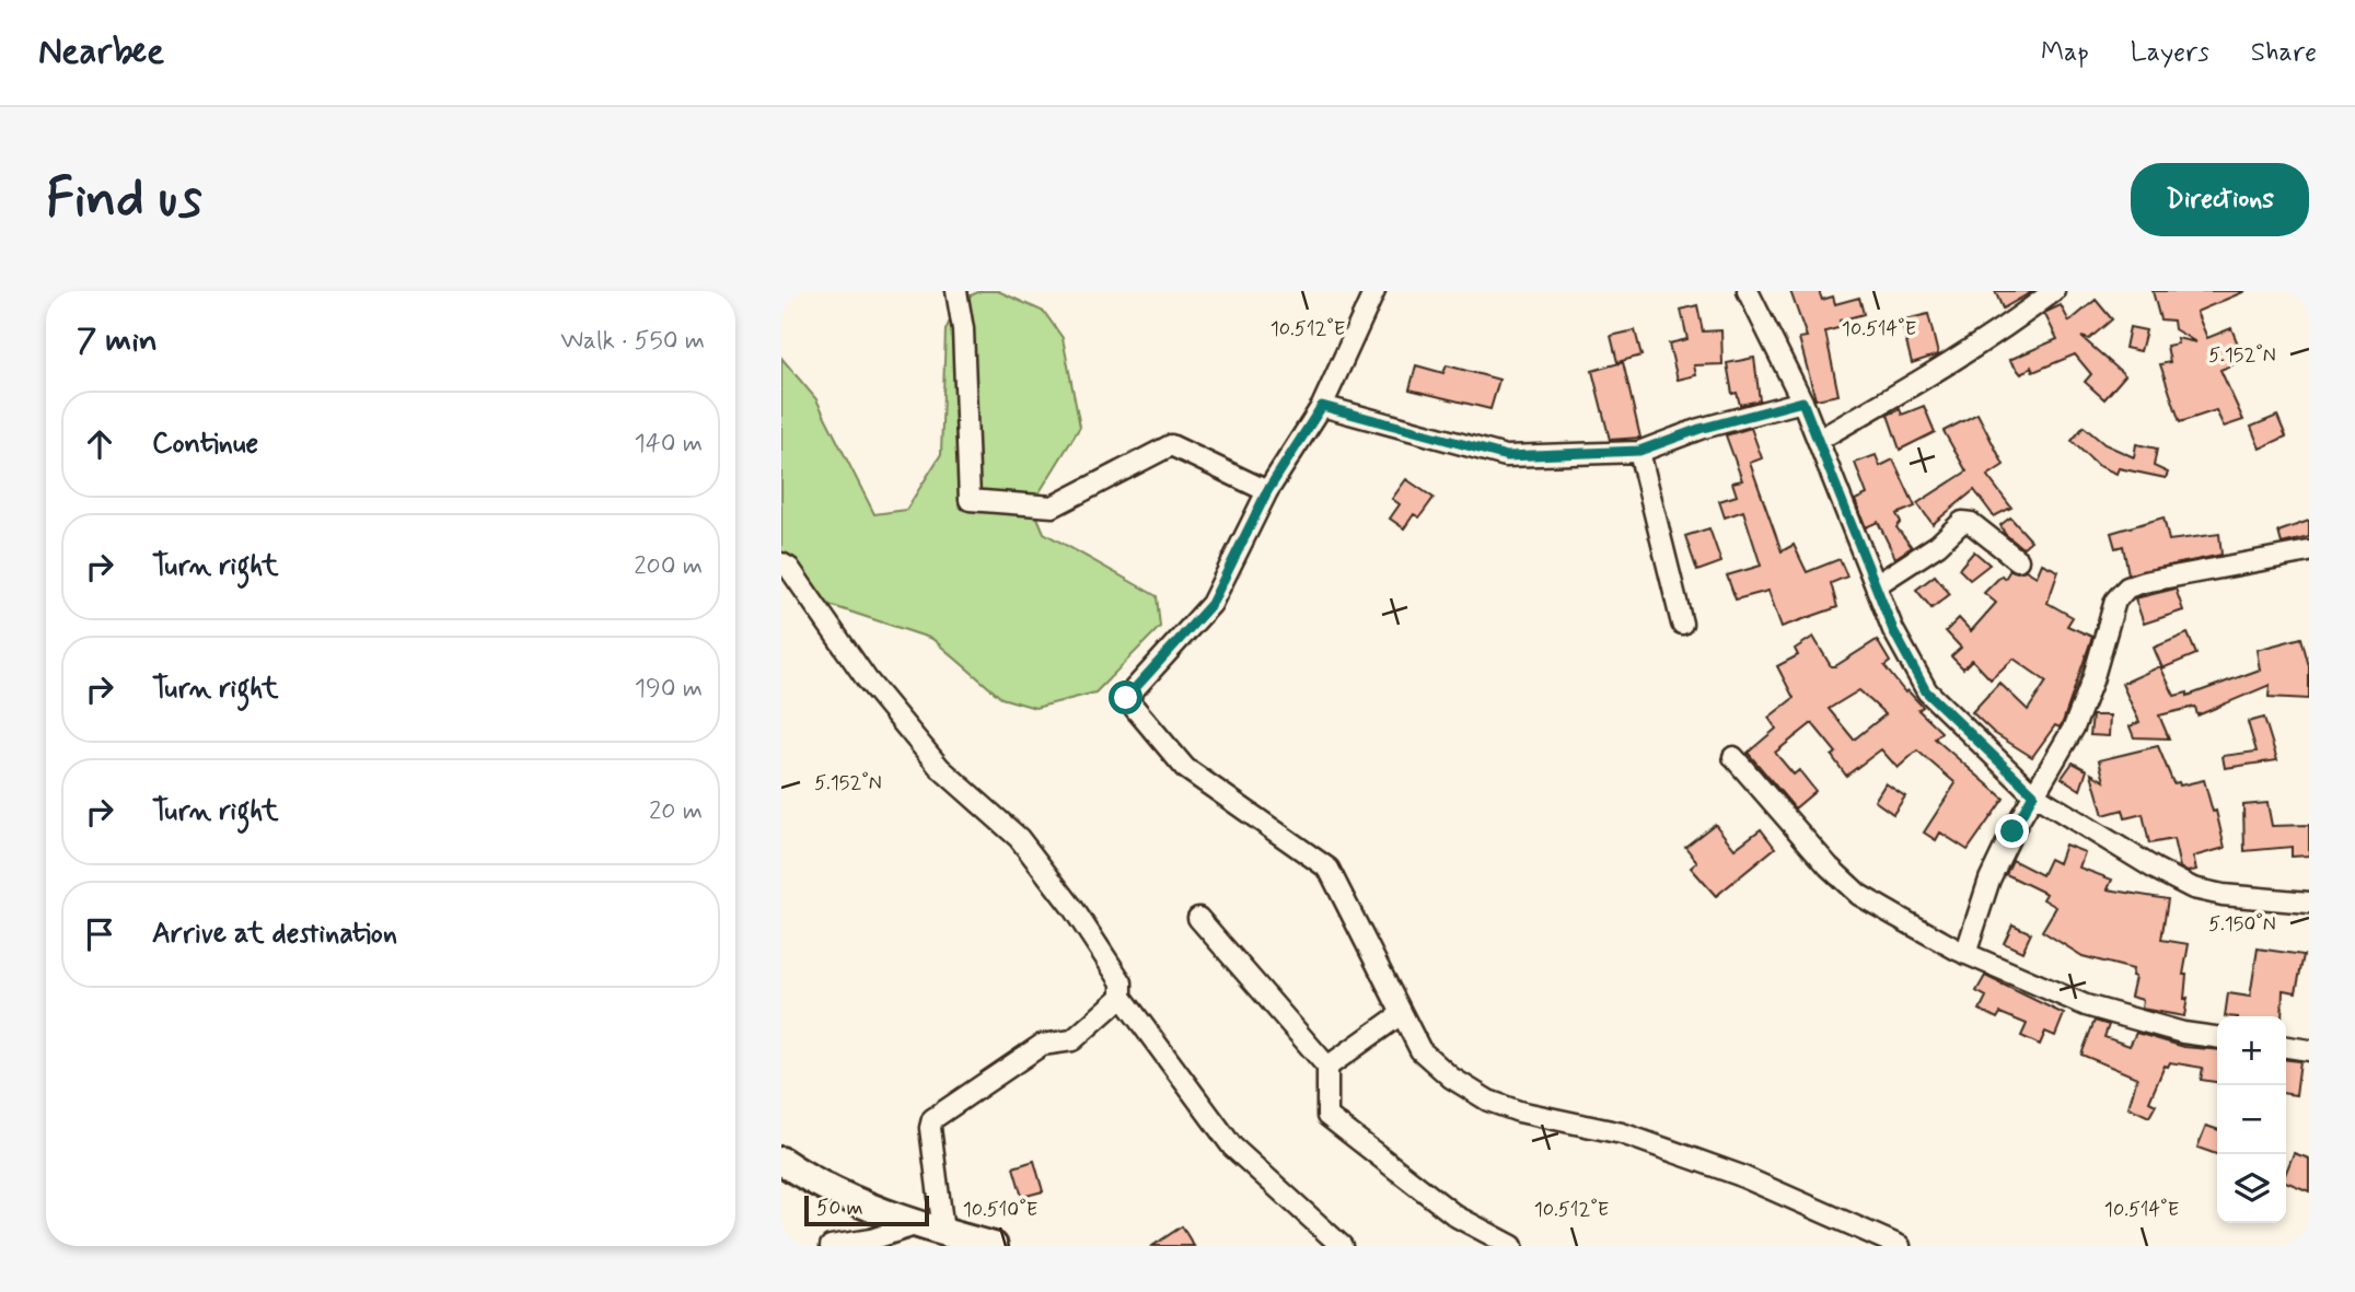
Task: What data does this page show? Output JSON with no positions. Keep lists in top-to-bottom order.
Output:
{
  "scale_bar": "50 m",
  "page": {
    "header": "Nearbee",
    "nav": ["Map", "Layers", "Share"],
    "buttons": "Directions",
    "title": "Find us",
    "heading": ["7 min", "Walk · 550 m"],
    "list": [
      ["Continue", "140 m"],
      ["Turn right", "200 m"],
      ["Turn right", "190 m"],
      ["Turn right", "20 m"],
      "Arrive at destination"
    ],
    "map_buttons": ["+", "−"],
    "scale": "50 m"
  },
  "coordinates": [
    "10.512°E",
    "10.514°E",
    "5.152°N",
    "5.150°N",
    "10.510°E"
  ]
}
